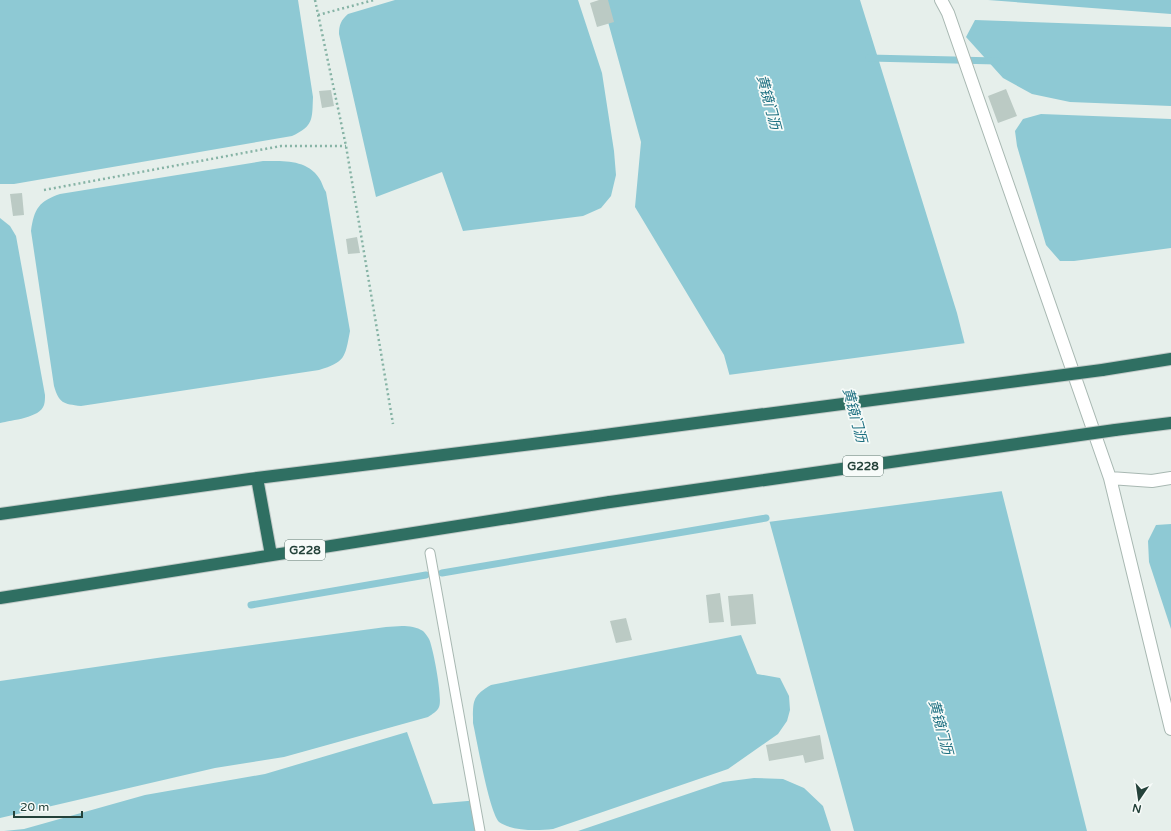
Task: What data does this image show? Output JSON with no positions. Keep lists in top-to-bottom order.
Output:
{
  "streets": {
    "highway": ["G228"]
  },
  "water": ["黄镜门沥"],
  "scale_bar": "20 m",
  "north": "bottom"
}
